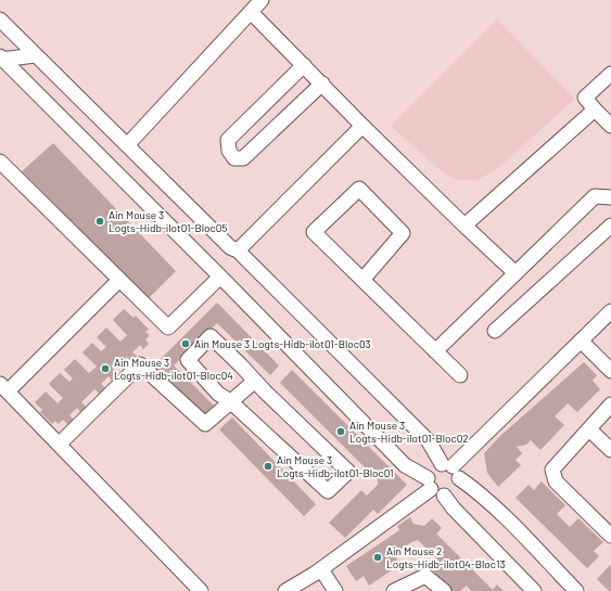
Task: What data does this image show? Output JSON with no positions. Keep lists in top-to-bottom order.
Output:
{
  "places": [
    "Ain Mouse 3 Logts-Hidb-ilot01-Bloc05",
    "Ain Mouse 3 Logts-Hidb-ilot01-Bloc03",
    "Ain Mouse 3 Logts-Hidb-ilot01-Bloc04",
    "Ain Mouse 3 Logts-Hidb-ilot01-Bloc02",
    "Ain Mouse 3 Logts-Hidb-ilot01-Bloc01",
    "Ain Mouse 2 Logts-Hidb-ilot04-Bloc13"
  ]
}
